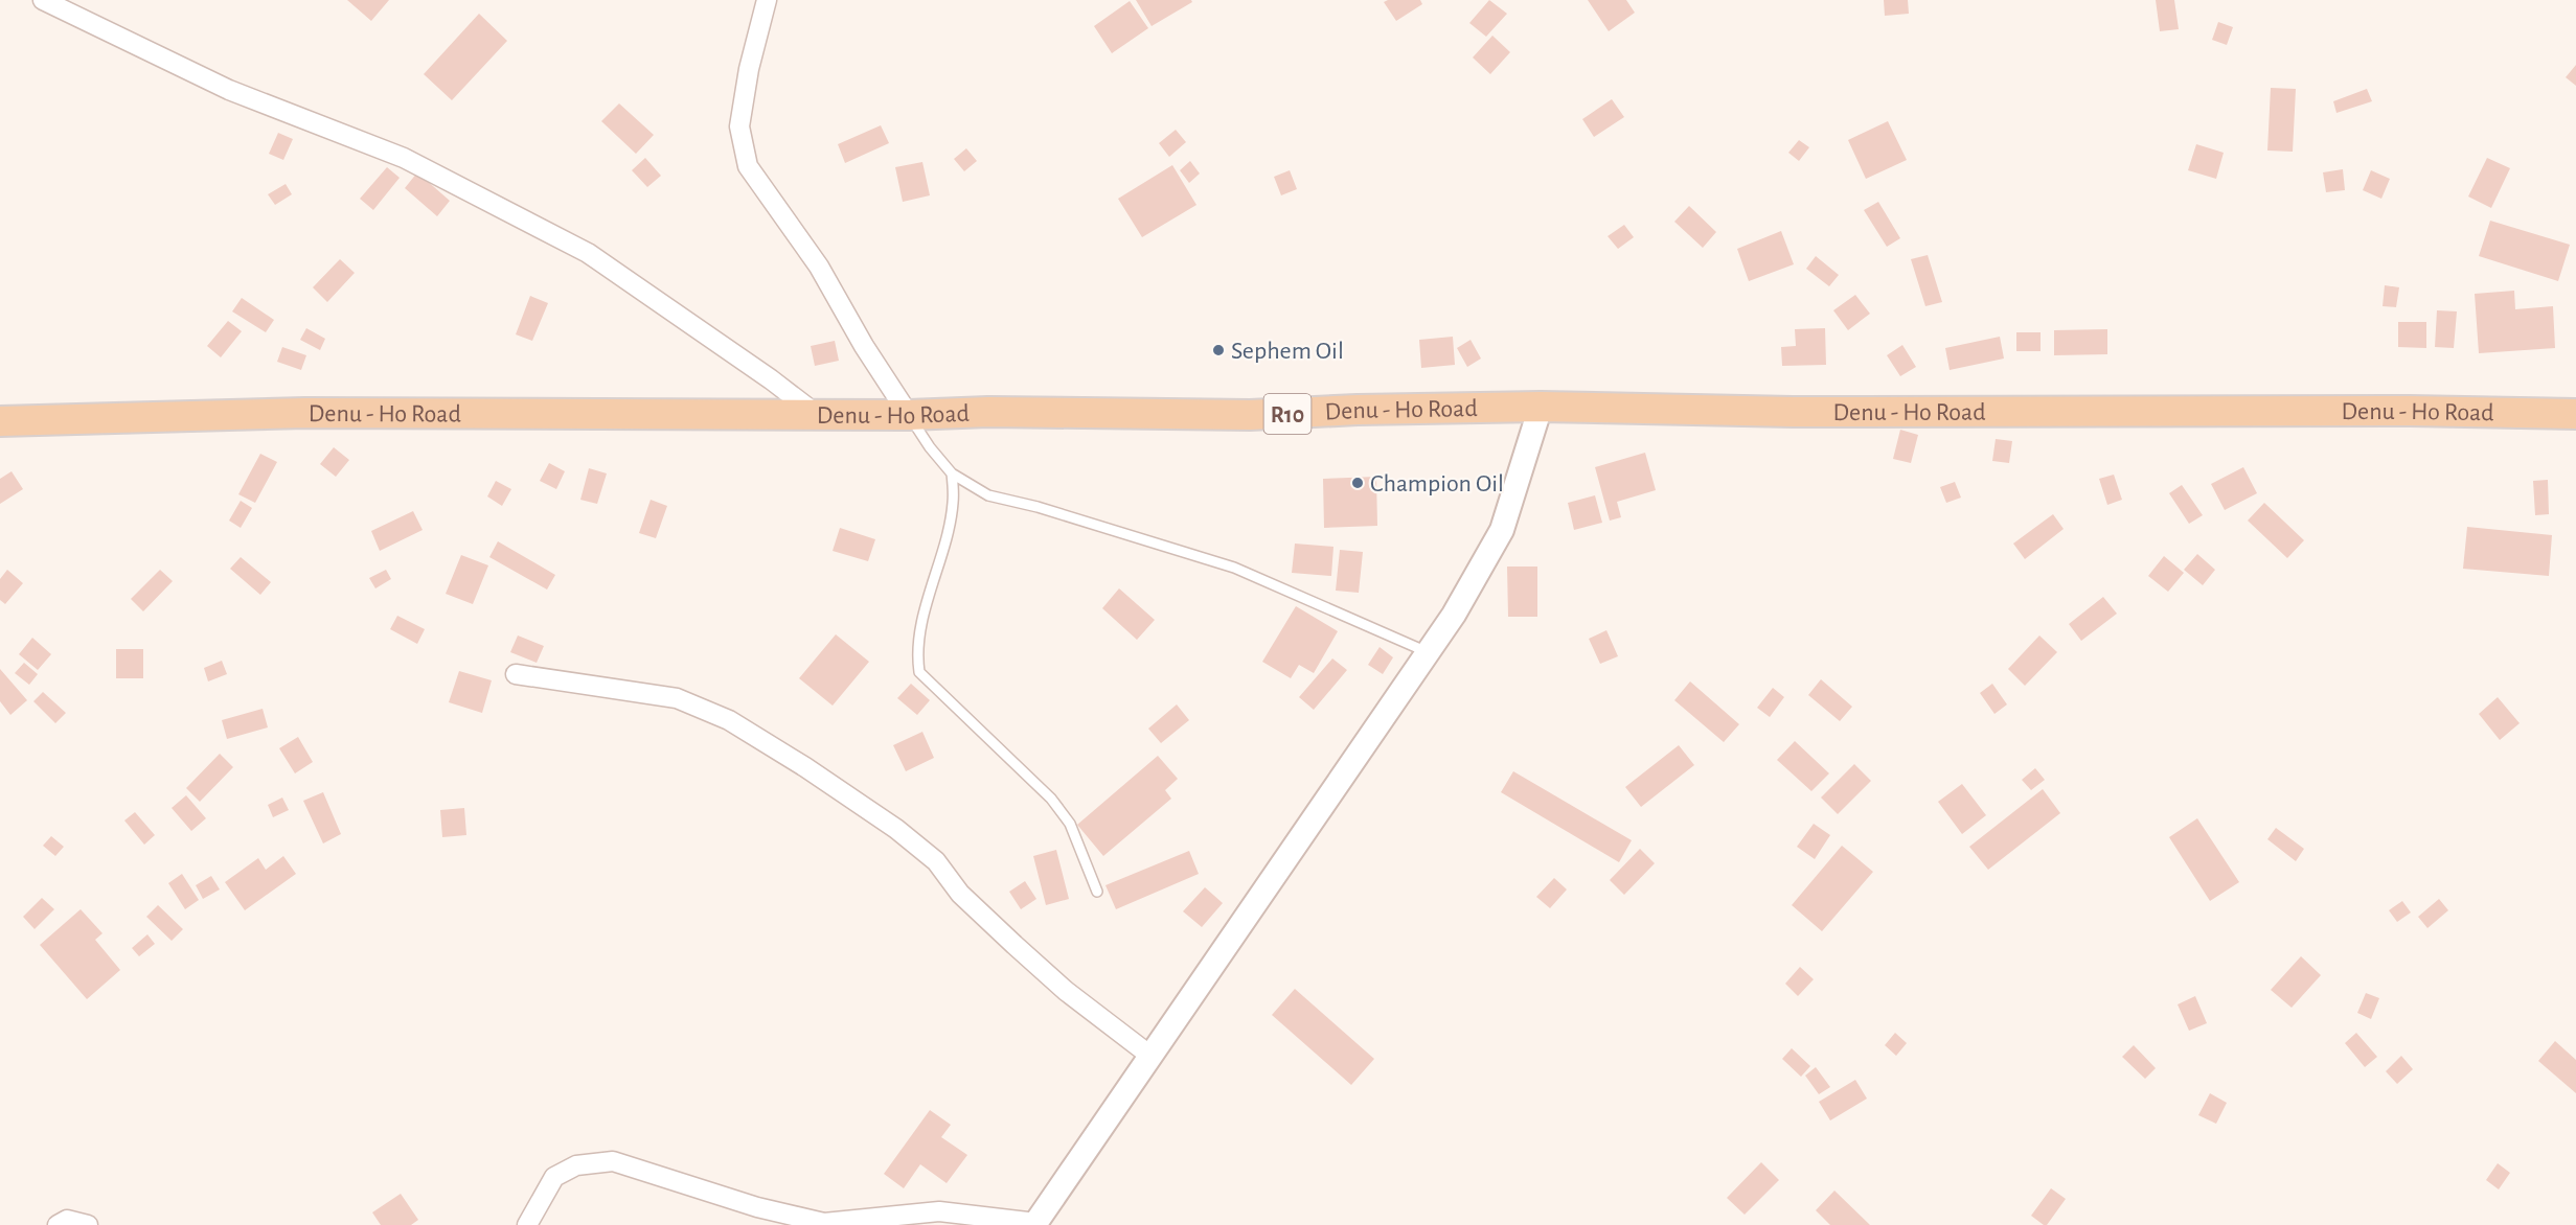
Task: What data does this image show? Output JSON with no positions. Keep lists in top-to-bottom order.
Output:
{
  "streets": {
    "main road": ["Denu - Ho Road", "R10"]
  },
  "places": ["Sephem Oil", "Champion Oil"]
}
